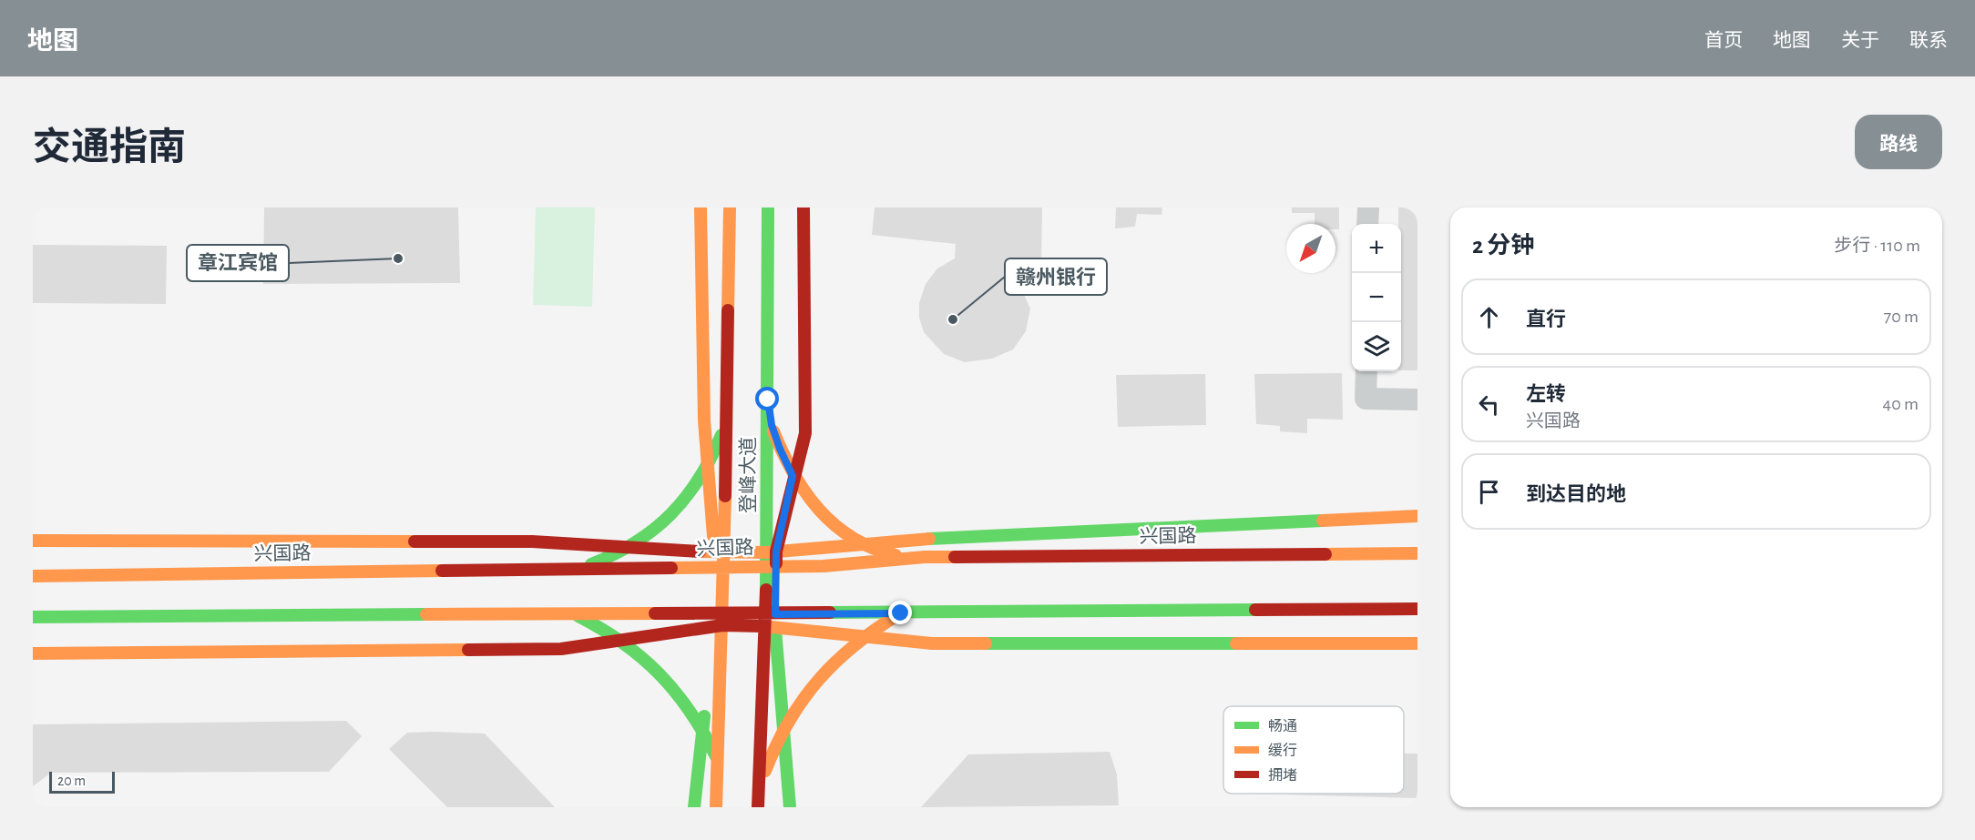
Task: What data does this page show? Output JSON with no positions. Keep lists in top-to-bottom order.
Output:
{
  "streets": {
    "main road": ["登峰大道", "兴国路"]
  },
  "crossings": [
    ["登峰大道", "兴国路"]
  ],
  "places": ["章江宾馆", "赣州银行"],
  "legend": ["畅通", "缓行", "拥堵"],
  "scale_bar": "20 m",
  "north": "bottom left",
  "page": {
    "header": "地图",
    "nav": [
      "首页",
      "地图",
      "关于",
      "联系"
    ],
    "title": "交通指南",
    "buttons": "路线",
    "heading": ["2 分钟", "步行 · 110 m"],
    "map_buttons": ["+", "−"],
    "list": [
      ["直行", "70 m"],
      ["左转", "兴国路", "40 m"],
      "到达目的地"
    ],
    "scale": "20 m"
  }
}
